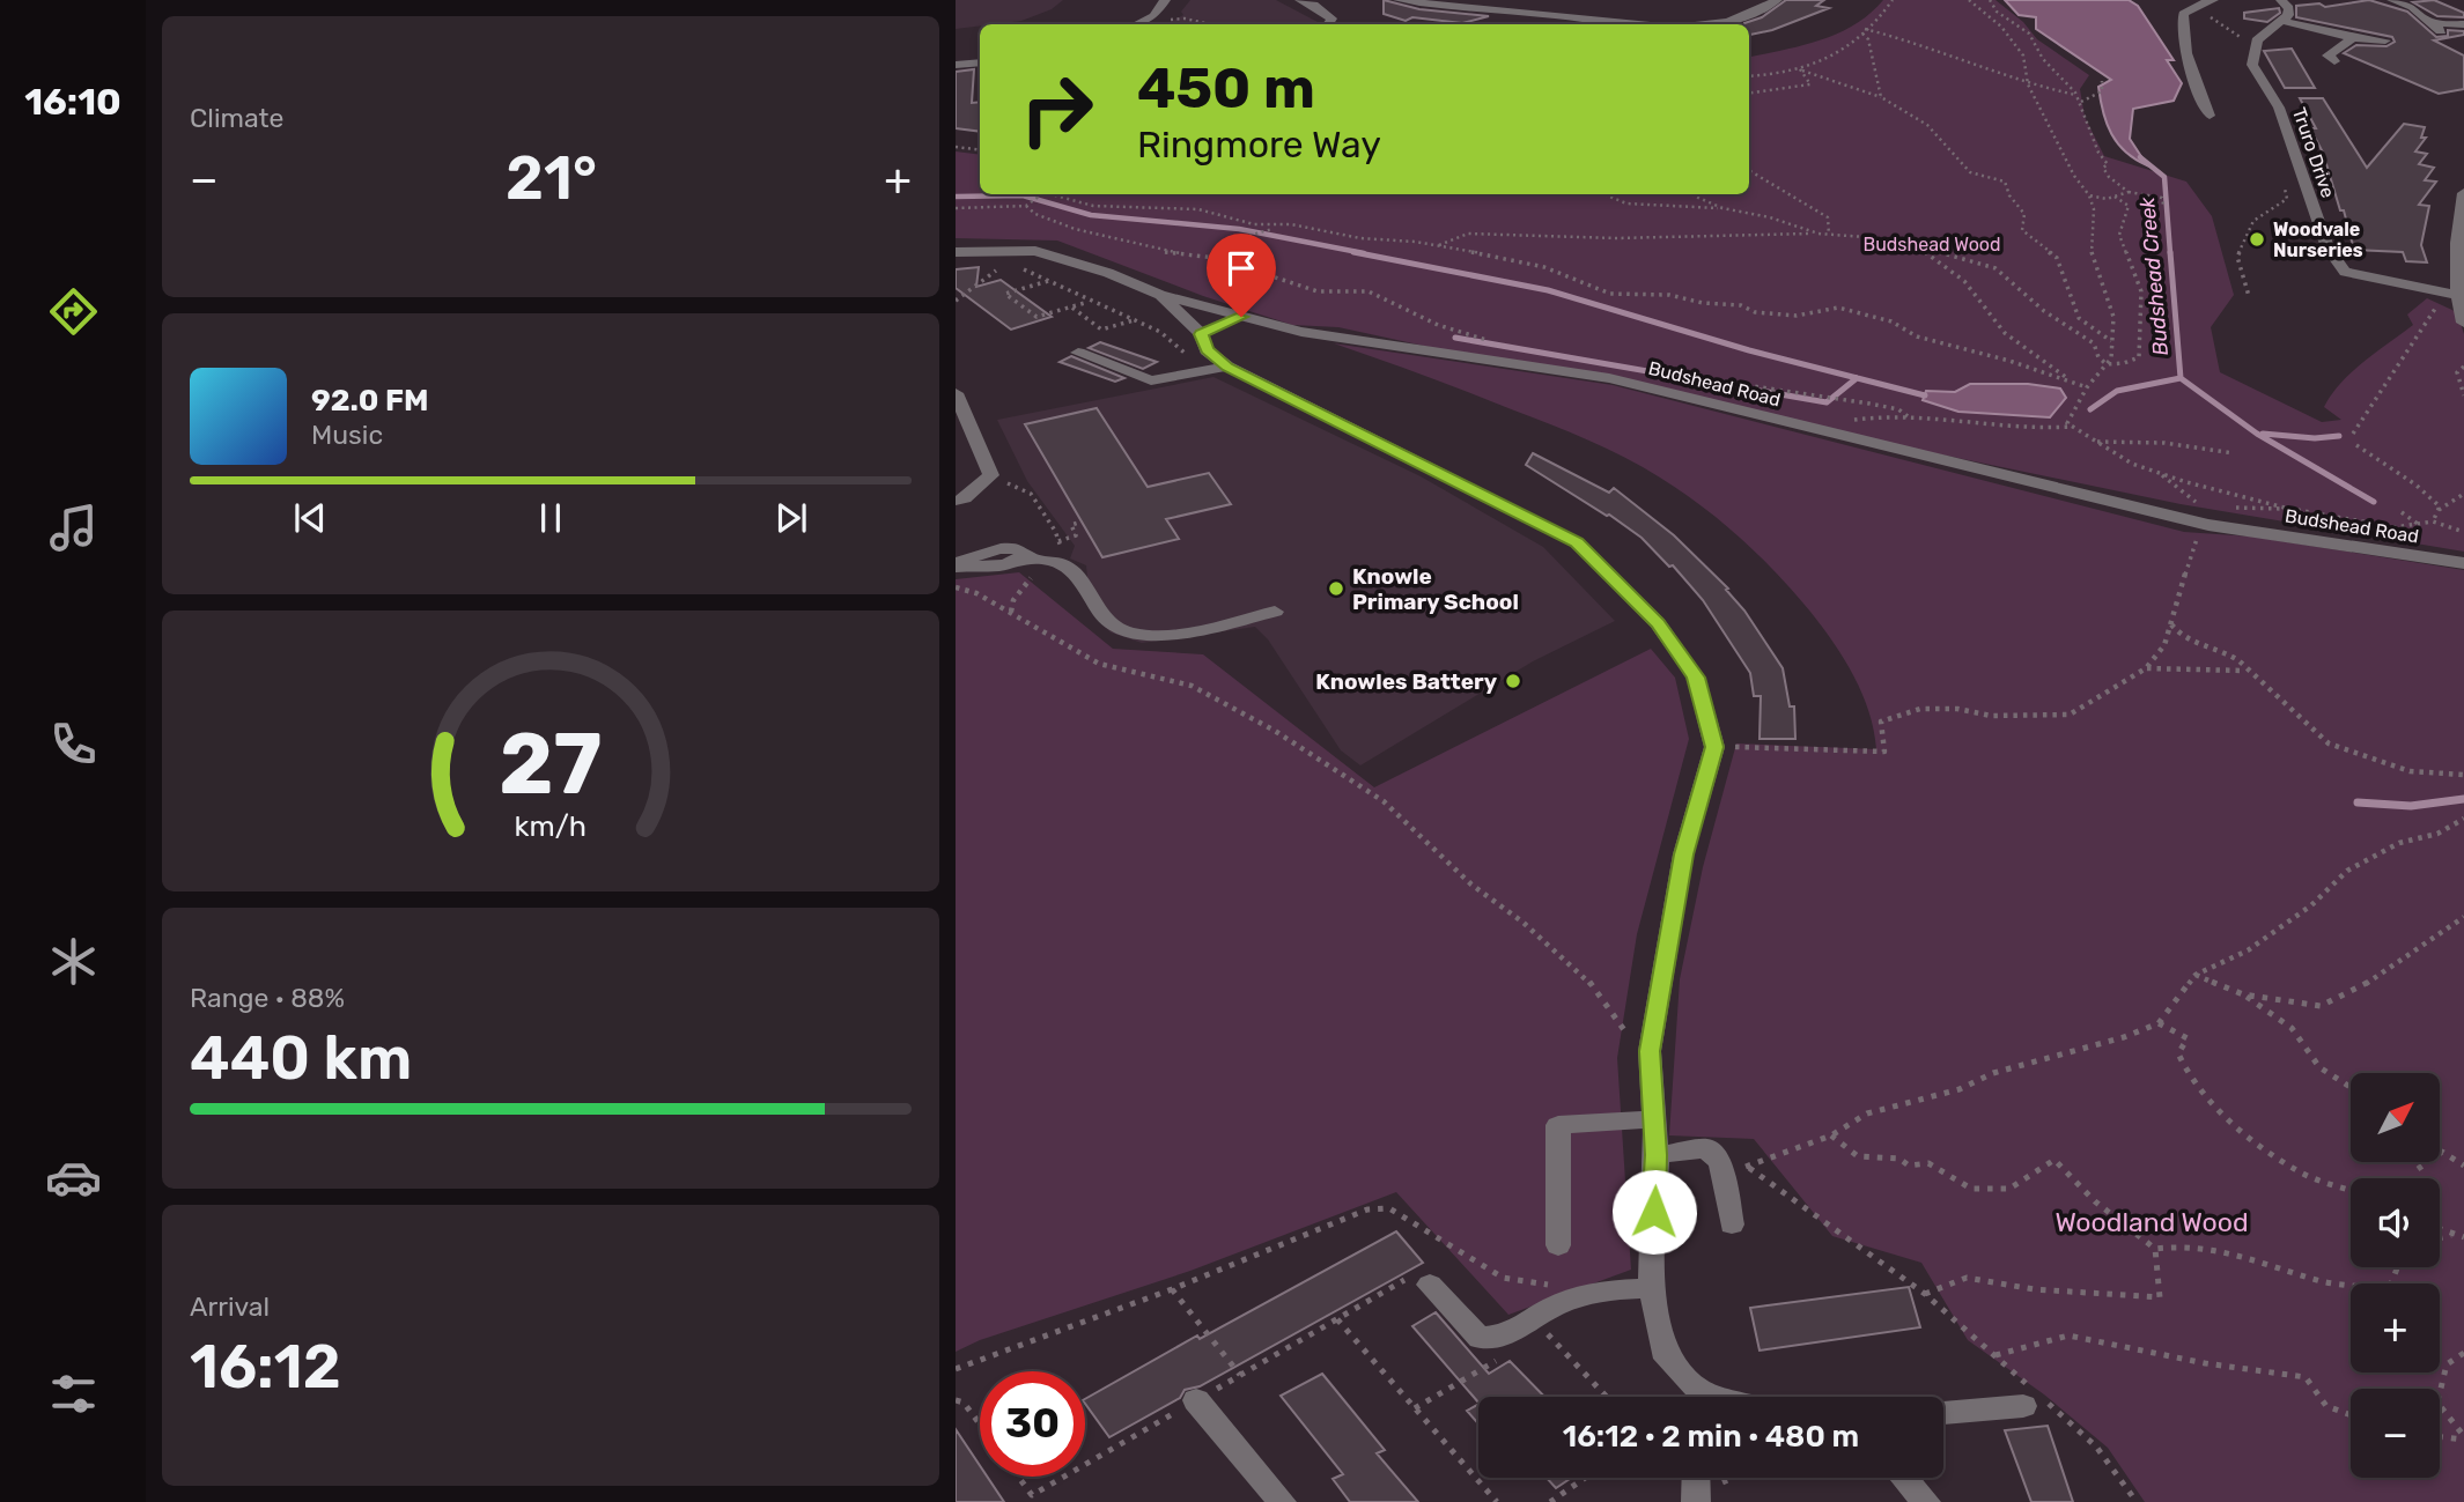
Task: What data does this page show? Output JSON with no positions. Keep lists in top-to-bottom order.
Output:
{
  "streets": {
    "street": ["Truro Drive", "Budshead Road"]
  },
  "water": ["Budshead Creek"],
  "parks": ["Budshead Wood", "Woodland Wood"],
  "places": ["Woodvale Nurseries", "Knowle Primary School", "Knowles Battery"],
  "north": "top right",
  "page": {
    "tabs": "16:10",
    "tile": [
      "Climate",
      ["Range · 88%", "440 km"],
      ["Arrival", "16:12"]
    ],
    "turn": ["450 m", "Ringmore Way"],
    "heat": ["−", "21°", "+"],
    "song": ["92.0 FM", "Music"],
    "map_buttons": ["+", "−"],
    "limit": "30",
    "trip": "16:12 · 2 min · 480 m",
    "gauge": ["27", "km/h"]
  }
}
